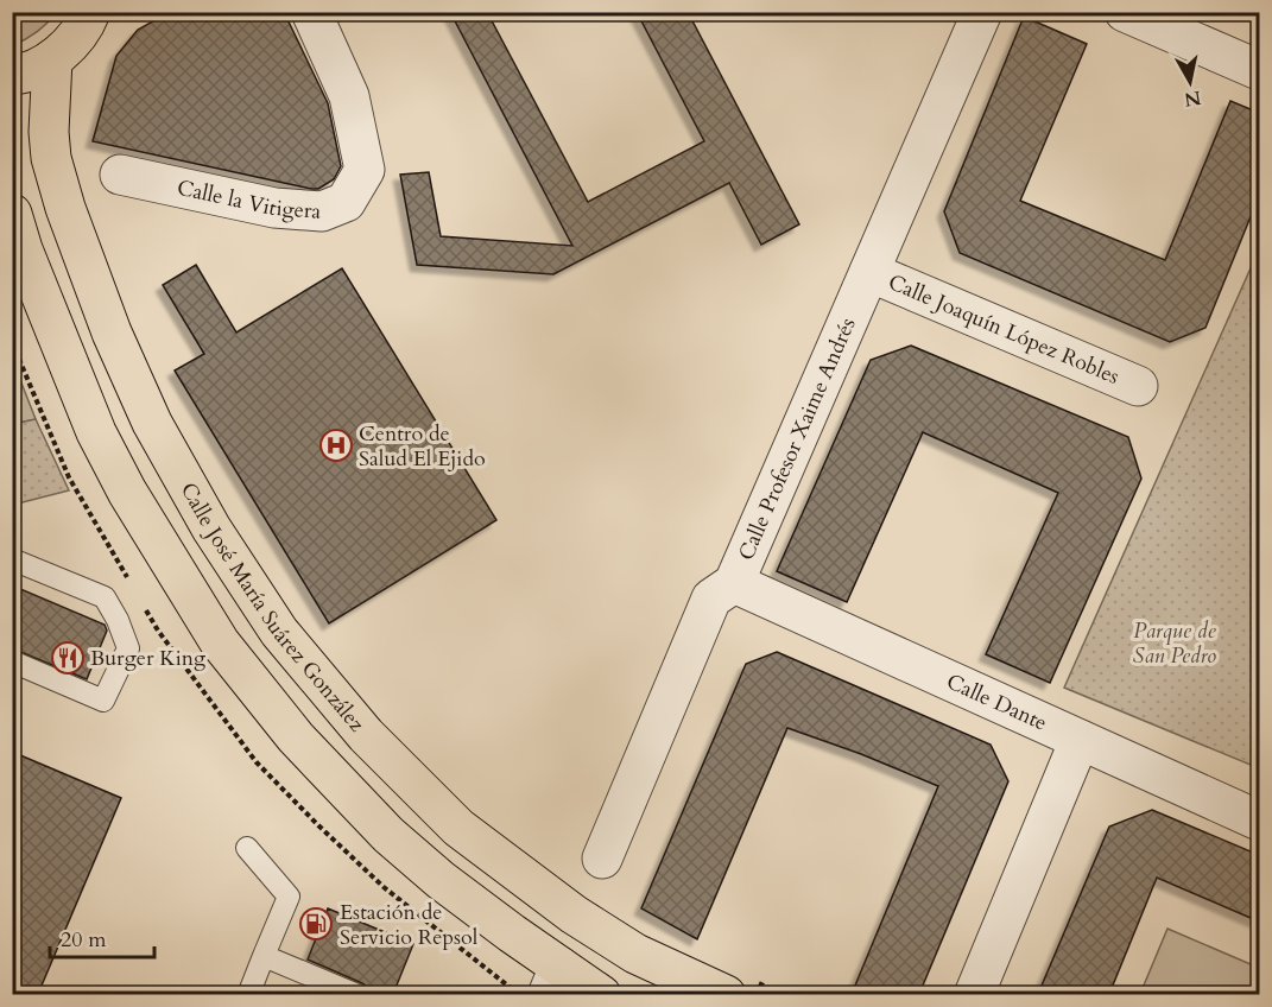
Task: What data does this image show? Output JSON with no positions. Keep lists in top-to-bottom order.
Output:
{
  "streets": {
    "main road": ["Calle José María Suárez González"],
    "street": [
      "Calle la Vitigera",
      "Calle Joaquín López Robles",
      "Calle Profesor Xaime Andrés",
      "Calle Dante"
    ]
  },
  "crossings": [
    ["Calle Joaquín López Robles", "Calle Profesor Xaime Andrés"],
    ["Calle Profesor Xaime Andrés", "Calle Dante"]
  ],
  "parks": ["Parque de San Pedro"],
  "places": {
    "hospital": ["Centro de Salud El Ejido"],
    "restaurant": ["Burger King"],
    "fuel station": ["Estación de Servicio Repsol"]
  },
  "scale_bar": "20 m",
  "north": "bottom"
}
